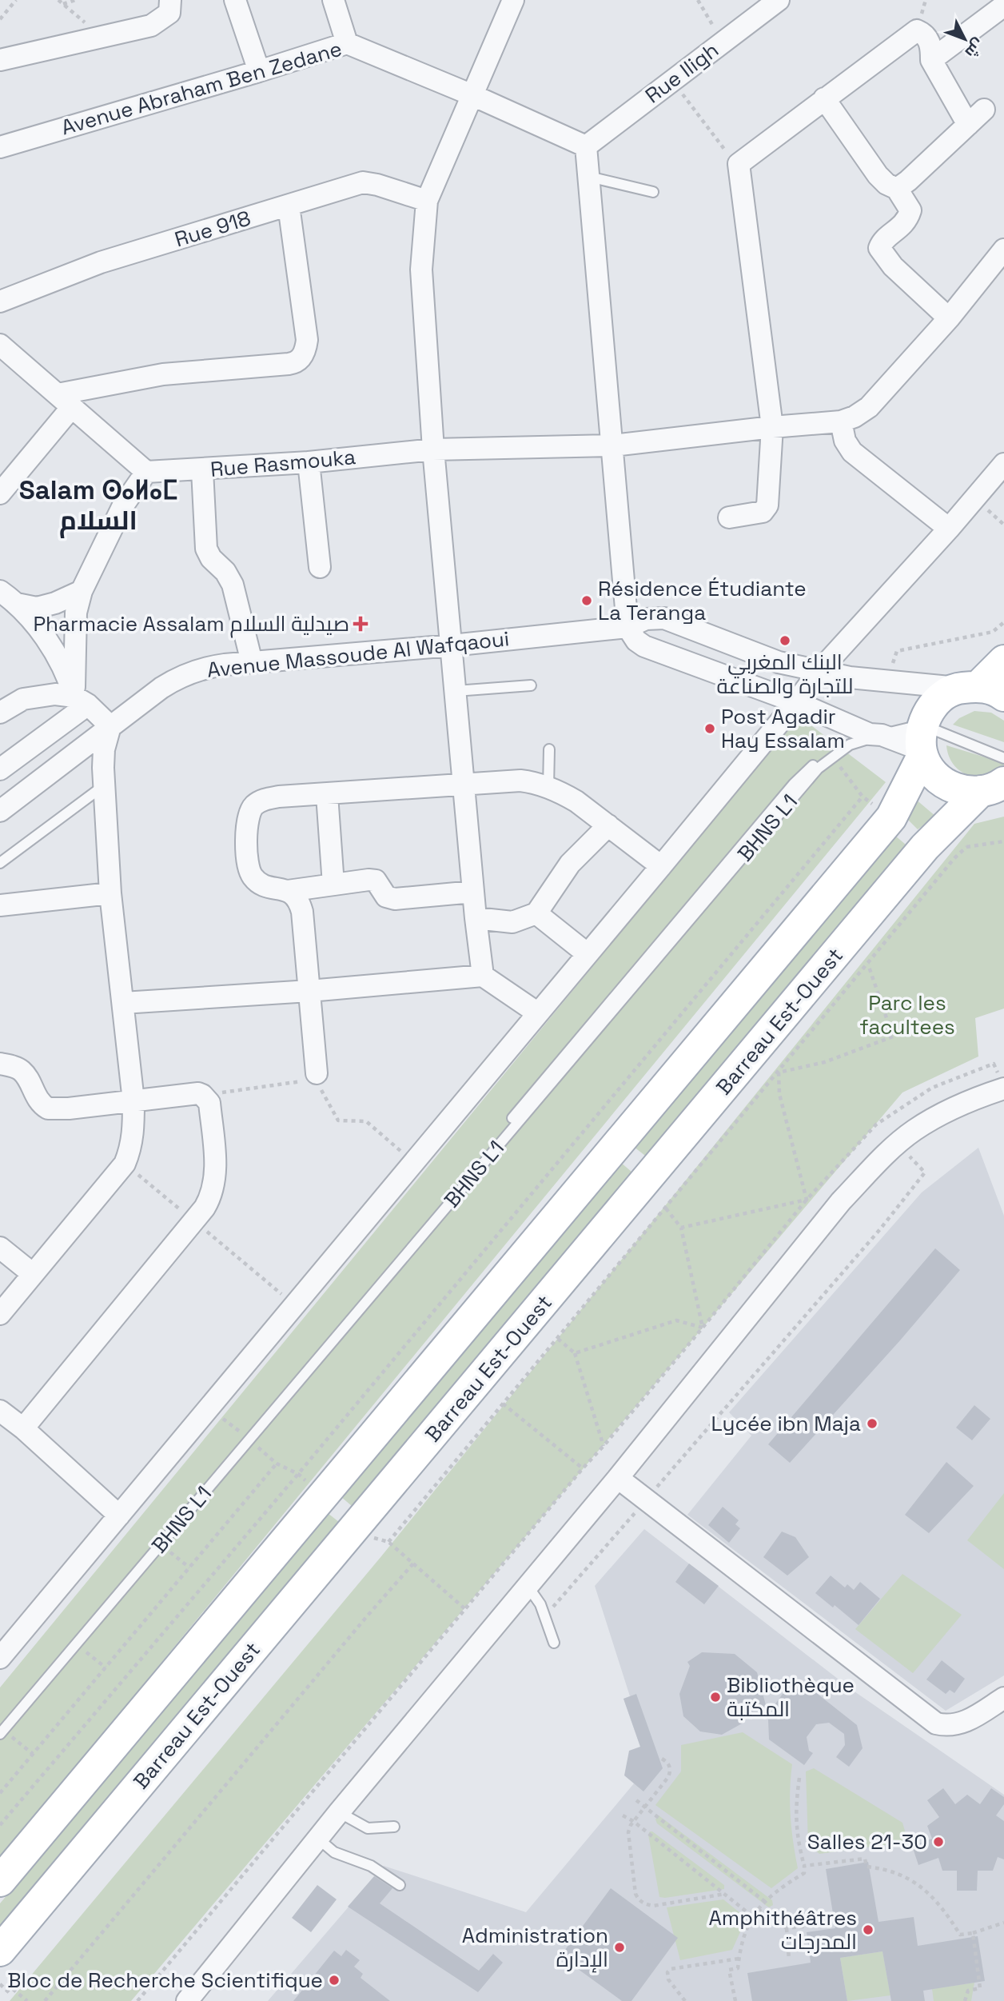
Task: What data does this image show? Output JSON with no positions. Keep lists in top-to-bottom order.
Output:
{
  "streets": {
    "main road": ["Barreau Est-Ouest"],
    "street": [
      "Rue Iligh",
      "Avenue Abraham Ben Zedane",
      "Rue 918",
      "Rue Rasmouka",
      "Avenue Massoude Al Wafqaoui"
    ],
    "lane": ["BHNS L1"]
  },
  "crossings": [
    ["Rue Iligh", "Avenue Abraham Ben Zedane"]
  ],
  "districts": ["Salam ⵙⴰⵍⴰⵎ السلام"],
  "parks": ["Parc les facultees"],
  "places": {
    "other": [
      "Résidence Étudiante La Teranga",
      "البنك المغربي للتجارة والصناعة",
      "Post Agadir Hay Essalam",
      "Lycée ibn Maja",
      "Bibliothèque المكتبة",
      "Salles 21-30",
      "Amphithéâtres المدرجات",
      "Administration الإدارة",
      "Bloc de Recherche Scientifique"
    ],
    "health": ["Pharmacie Assalam صيدلية السلام"]
  },
  "north": "bottom right"
}
